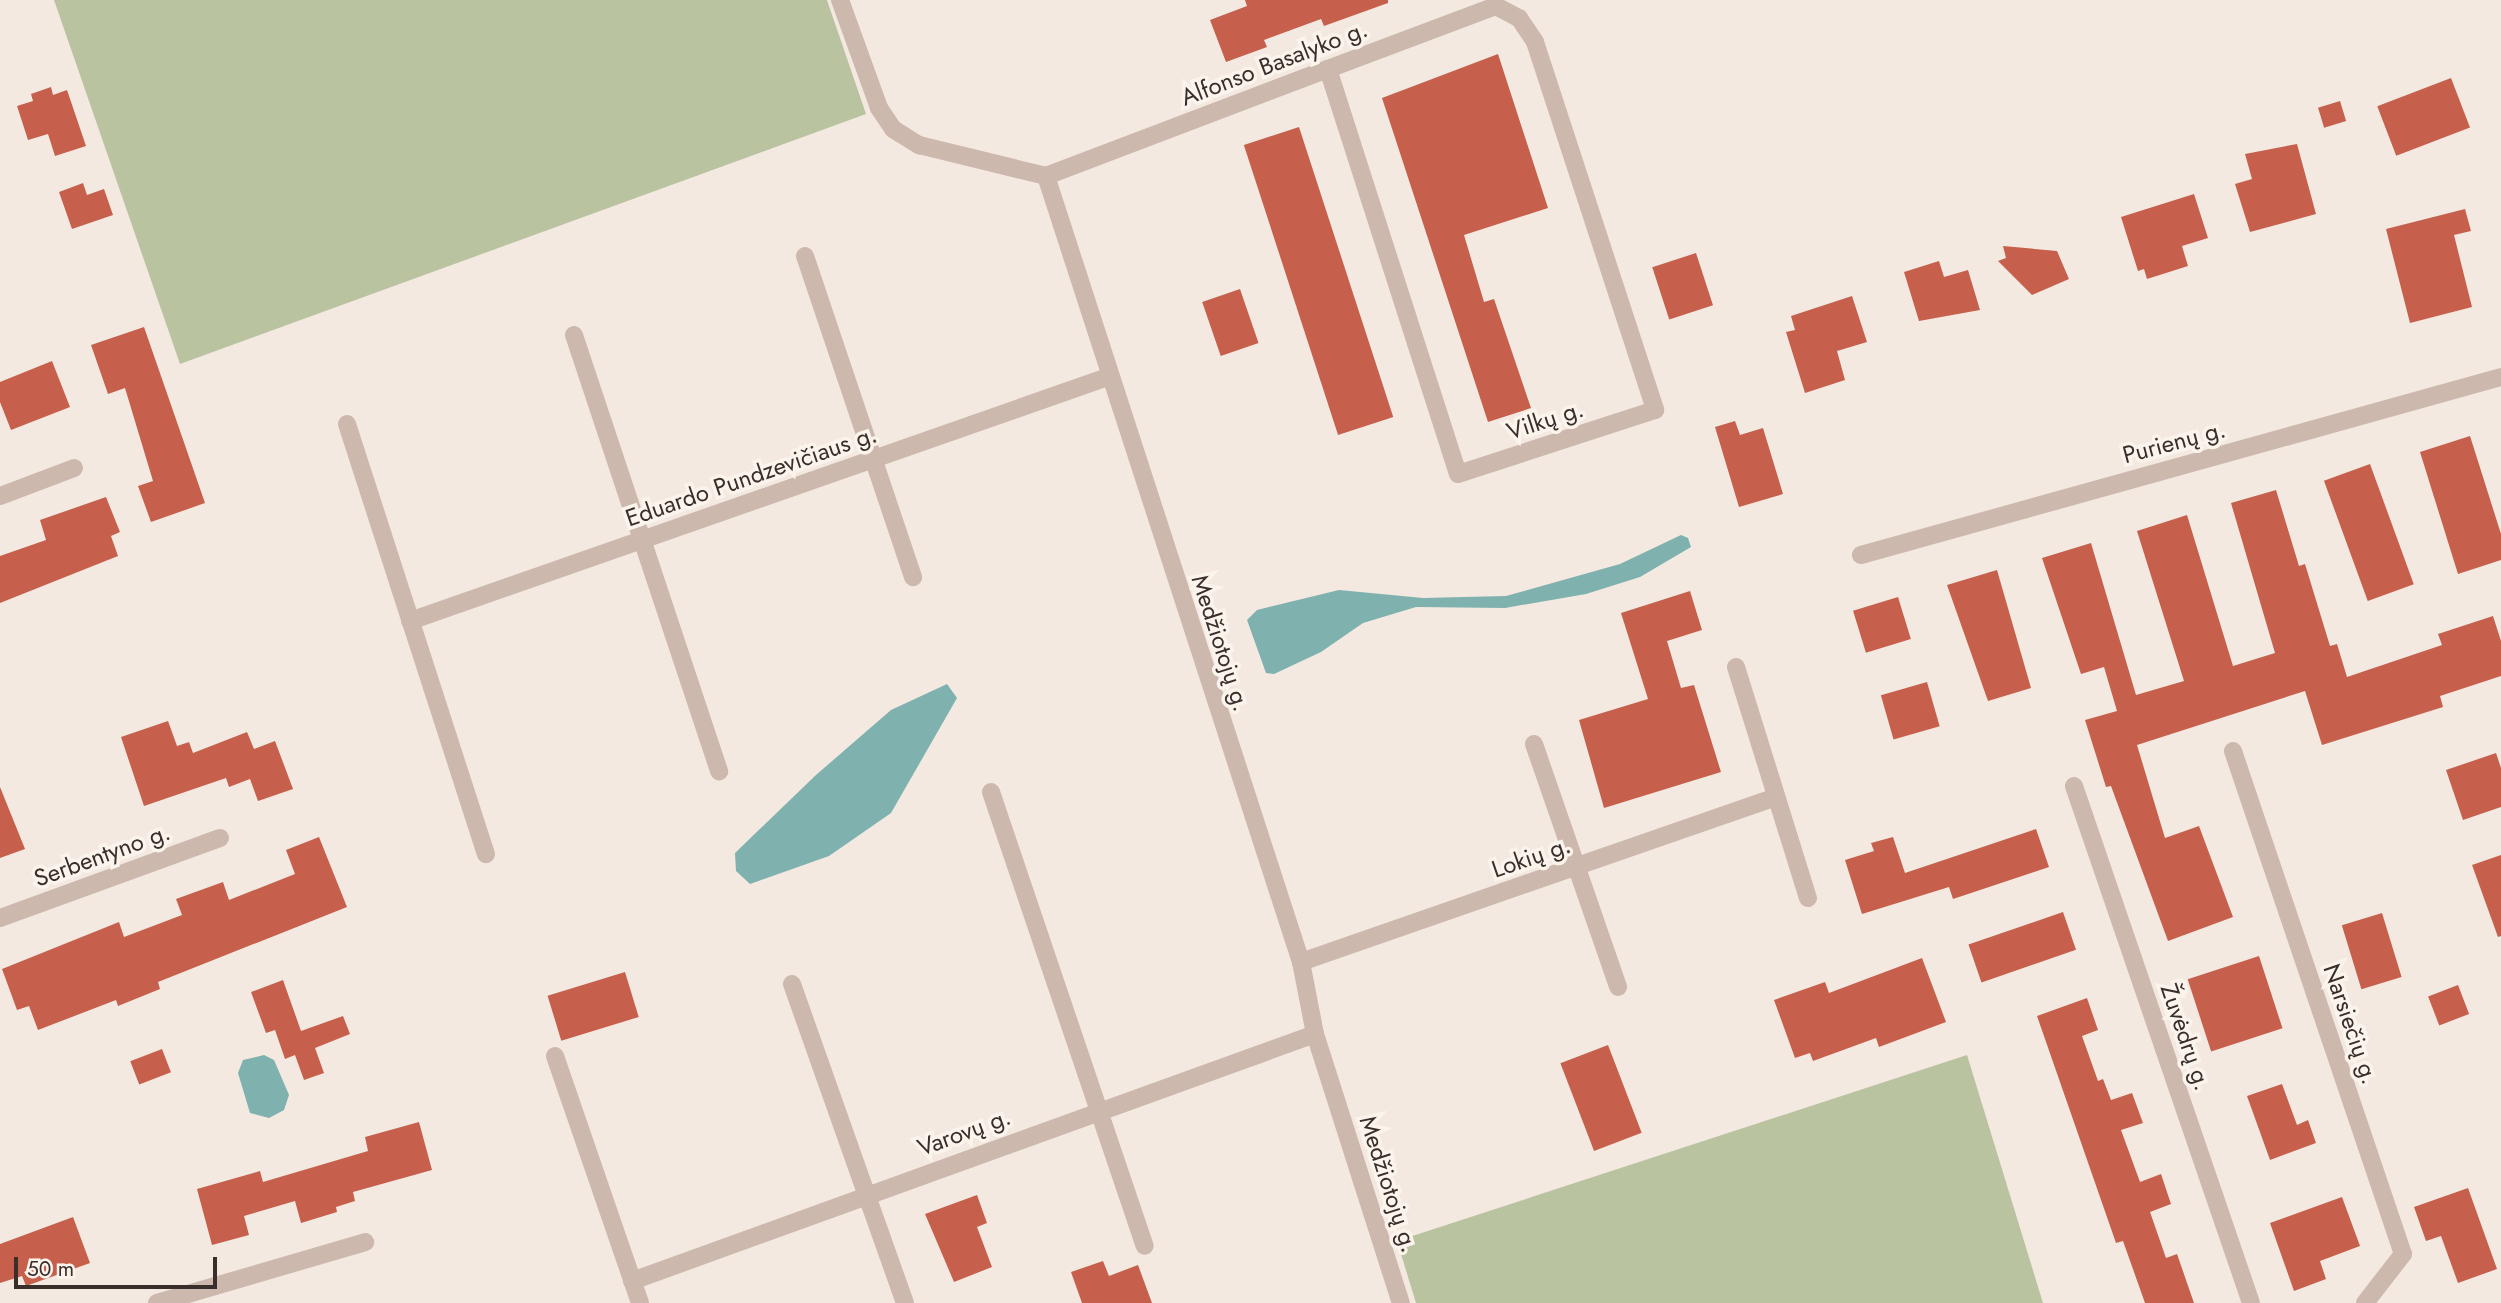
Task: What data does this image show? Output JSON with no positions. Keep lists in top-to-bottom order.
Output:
{
  "streets": {
    "street": [
      "Alfonso Basalyko g.",
      "Vilkų g.",
      "Purienų g.",
      "Eduardo Pundzevičiaus g.",
      "Medžiotojų g.",
      "Serbentyno g.",
      "Lokių g.",
      "Narsiečių g.",
      "Žuvėdrų g.",
      "Varovų g."
    ]
  },
  "crossings": [
    ["Alfonso Basalyko g.", "Vilkų g."],
    ["Alfonso Basalyko g.", "Medžiotojų g."],
    ["Eduardo Pundzevičiaus g.", "Medžiotojų g."],
    ["Medžiotojų g.", "Lokių g."],
    ["Medžiotojų g.", "Varovų g."]
  ],
  "scale_bar": "50 m"
}
